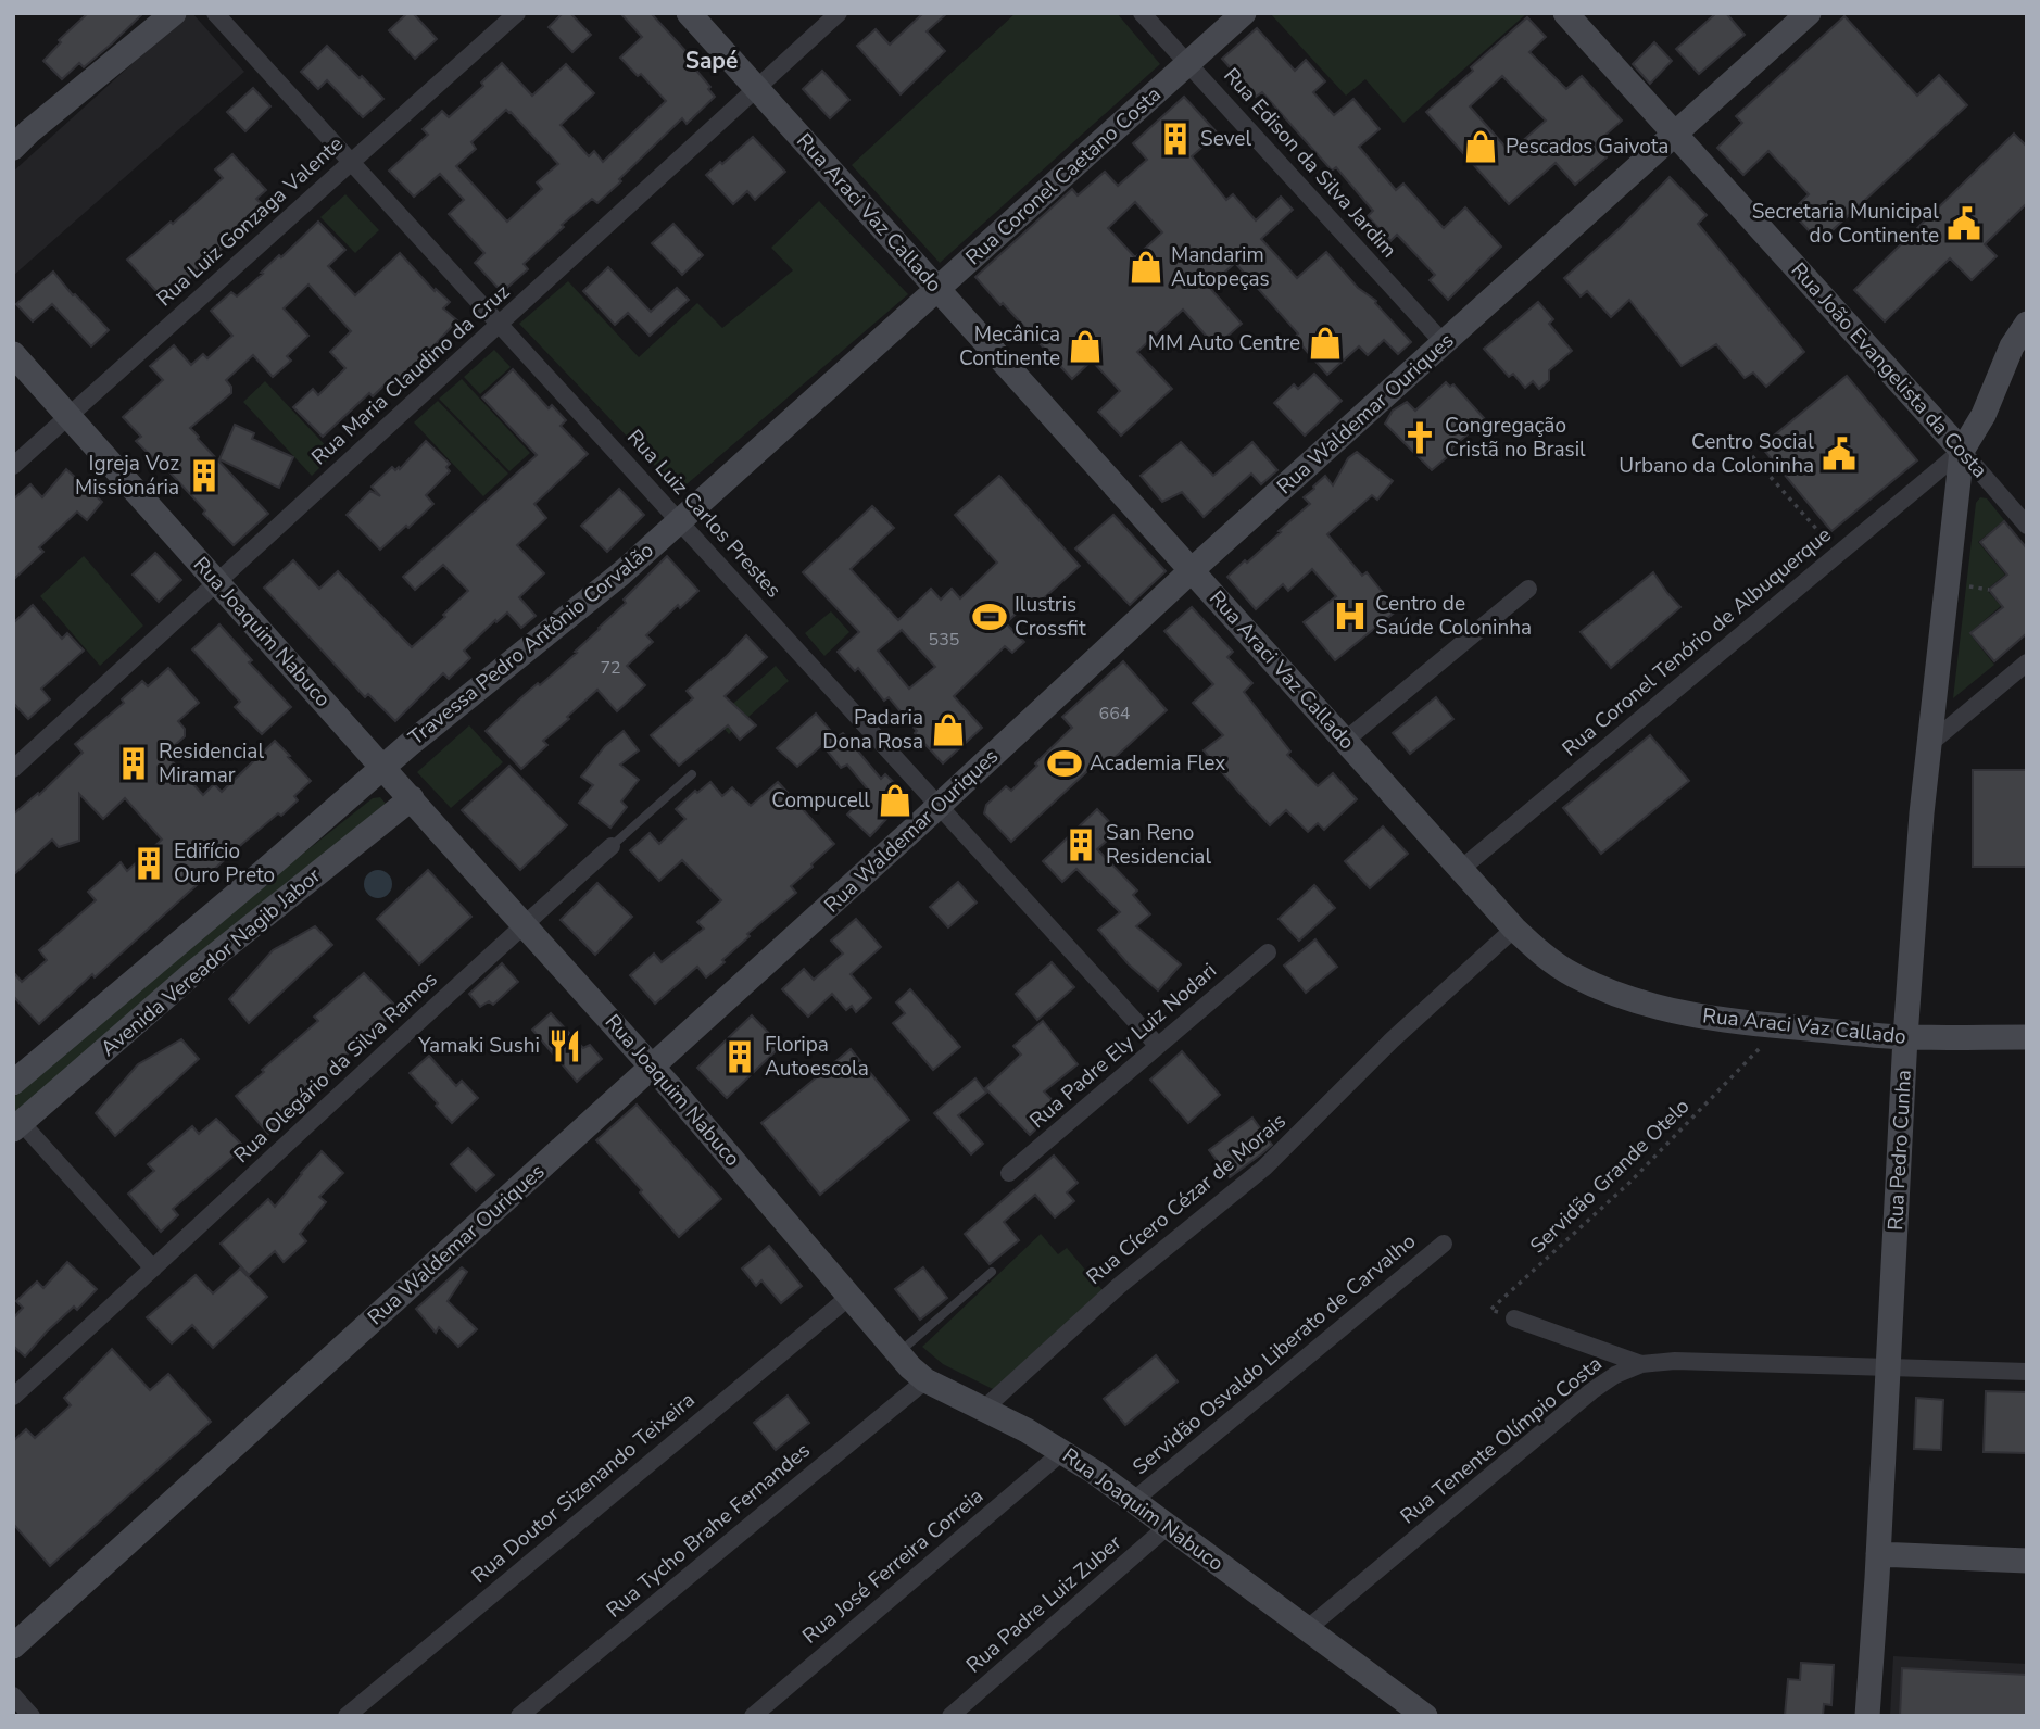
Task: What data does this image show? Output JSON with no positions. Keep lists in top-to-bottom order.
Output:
{
  "streets": {
    "street": [
      "Rua Edison da Silva Jardim",
      "Rua Coronel Caetano Costa",
      "Rua Araci Vaz Callado",
      "Rua Luiz Gonzaga Valente",
      "Rua João Evangelista da Costa",
      "Rua Maria Claudino da Cruz",
      "Rua Waldemar Ouriques",
      "Rua Luiz Carlos Prestes",
      "Rua Joaquim Nabuco",
      "Rua Coronel Tenório de Albuquerque",
      "Travessa Pedro Antônio Corvalão",
      "Avenida Vereador Nagib Jabor",
      "Rua Padre Ely Luiz Nodari",
      "Rua Olegário da Silva Ramos",
      "Rua Pedro Cunha",
      "Rua Cícero Cézar de Morais",
      "Servidão Osvaldo Liberato de Carvalho",
      "Rua Tenente Olímpio Costa",
      "Rua Doutor Sizenando Teixeira",
      "Rua Tycho Brahe Fernandes",
      "Rua José Ferreira Correia",
      "Rua Padre Luiz Zuber"
    ],
    "path": ["Servidão Grande Otelo"]
  },
  "crossings": [
    ["Rua Edison da Silva Jardim", "Rua Coronel Caetano Costa"],
    ["Rua Edison da Silva Jardim", "Rua Waldemar Ouriques"],
    ["Rua Coronel Caetano Costa", "Rua Araci Vaz Callado"],
    ["Rua Coronel Caetano Costa", "Rua Luiz Carlos Prestes"],
    ["Rua Coronel Caetano Costa", "Travessa Pedro Antônio Corvalão"],
    ["Rua Araci Vaz Callado", "Rua Maria Claudino da Cruz"],
    ["Rua Araci Vaz Callado", "Rua Waldemar Ouriques"],
    ["Rua Araci Vaz Callado", "Rua Coronel Tenório de Albuquerque"],
    ["Rua Araci Vaz Callado", "Rua Pedro Cunha"],
    ["Rua Araci Vaz Callado", "Rua Cícero Cézar de Morais"],
    ["Rua Luiz Gonzaga Valente", "Rua Luiz Carlos Prestes"],
    ["Rua Luiz Gonzaga Valente", "Rua Joaquim Nabuco"],
    ["Rua João Evangelista da Costa", "Rua Waldemar Ouriques"],
    ["Rua João Evangelista da Costa", "Rua Coronel Tenório de Albuquerque"],
    ["Rua João Evangelista da Costa", "Rua Pedro Cunha"],
    ["Rua Maria Claudino da Cruz", "Rua Luiz Carlos Prestes"],
    ["Rua Maria Claudino da Cruz", "Rua Joaquim Nabuco"],
    ["Rua Waldemar Ouriques", "Rua Luiz Carlos Prestes"],
    ["Rua Waldemar Ouriques", "Rua Joaquim Nabuco"],
    ["Rua Luiz Carlos Prestes", "Travessa Pedro Antônio Corvalão"],
    ["Rua Luiz Carlos Prestes", "Rua Padre Ely Luiz Nodari"],
    ["Rua Joaquim Nabuco", "Travessa Pedro Antônio Corvalão"],
    ["Rua Joaquim Nabuco", "Avenida Vereador Nagib Jabor"],
    ["Rua Joaquim Nabuco", "Rua Olegário da Silva Ramos"],
    ["Rua Joaquim Nabuco", "Rua Cícero Cézar de Morais"],
    ["Rua Joaquim Nabuco", "Servidão Osvaldo Liberato de Carvalho"],
    ["Rua Joaquim Nabuco", "Rua Tenente Olímpio Costa"],
    ["Rua Joaquim Nabuco", "Rua Doutor Sizenando Teixeira"],
    ["Rua Joaquim Nabuco", "Rua Tycho Brahe Fernandes"],
    ["Rua Joaquim Nabuco", "Rua José Ferreira Correia"],
    ["Rua Joaquim Nabuco", "Rua Padre Luiz Zuber"],
    ["Rua Coronel Tenório de Albuquerque", "Rua Pedro Cunha"],
    ["Travessa Pedro Antônio Corvalão", "Avenida Vereador Nagib Jabor"],
    ["Rua Pedro Cunha", "Rua Tenente Olímpio Costa"]
  ],
  "districts": ["Sapé"],
  "places": {
    "building": [
      "Sevel",
      "Igreja Voz Missionária",
      "Residencial Miramar",
      "San Reno Residencial",
      "Edifício Ouro Preto",
      "Floripa Autoescola"
    ],
    "shop": [
      "Pescados Gaivota",
      "Mandarim Autopeças",
      "MM Auto Centre",
      "Mecânica Continente",
      "Padaria Dona Rosa",
      "Compucell"
    ],
    "public building": ["Secretaria Municipal do Continente", "Centro Social Urbano da Coloninha"],
    "church": ["Congregação Cristã no Brasil"],
    "hospital": ["Centro de Saúde Coloninha"],
    "sports": ["Ilustris Crossfit", "Academia Flex"],
    "restaurant": ["Yamaki Sushi"]
  },
  "house_numbers": ["535", "72", "664"]
}
